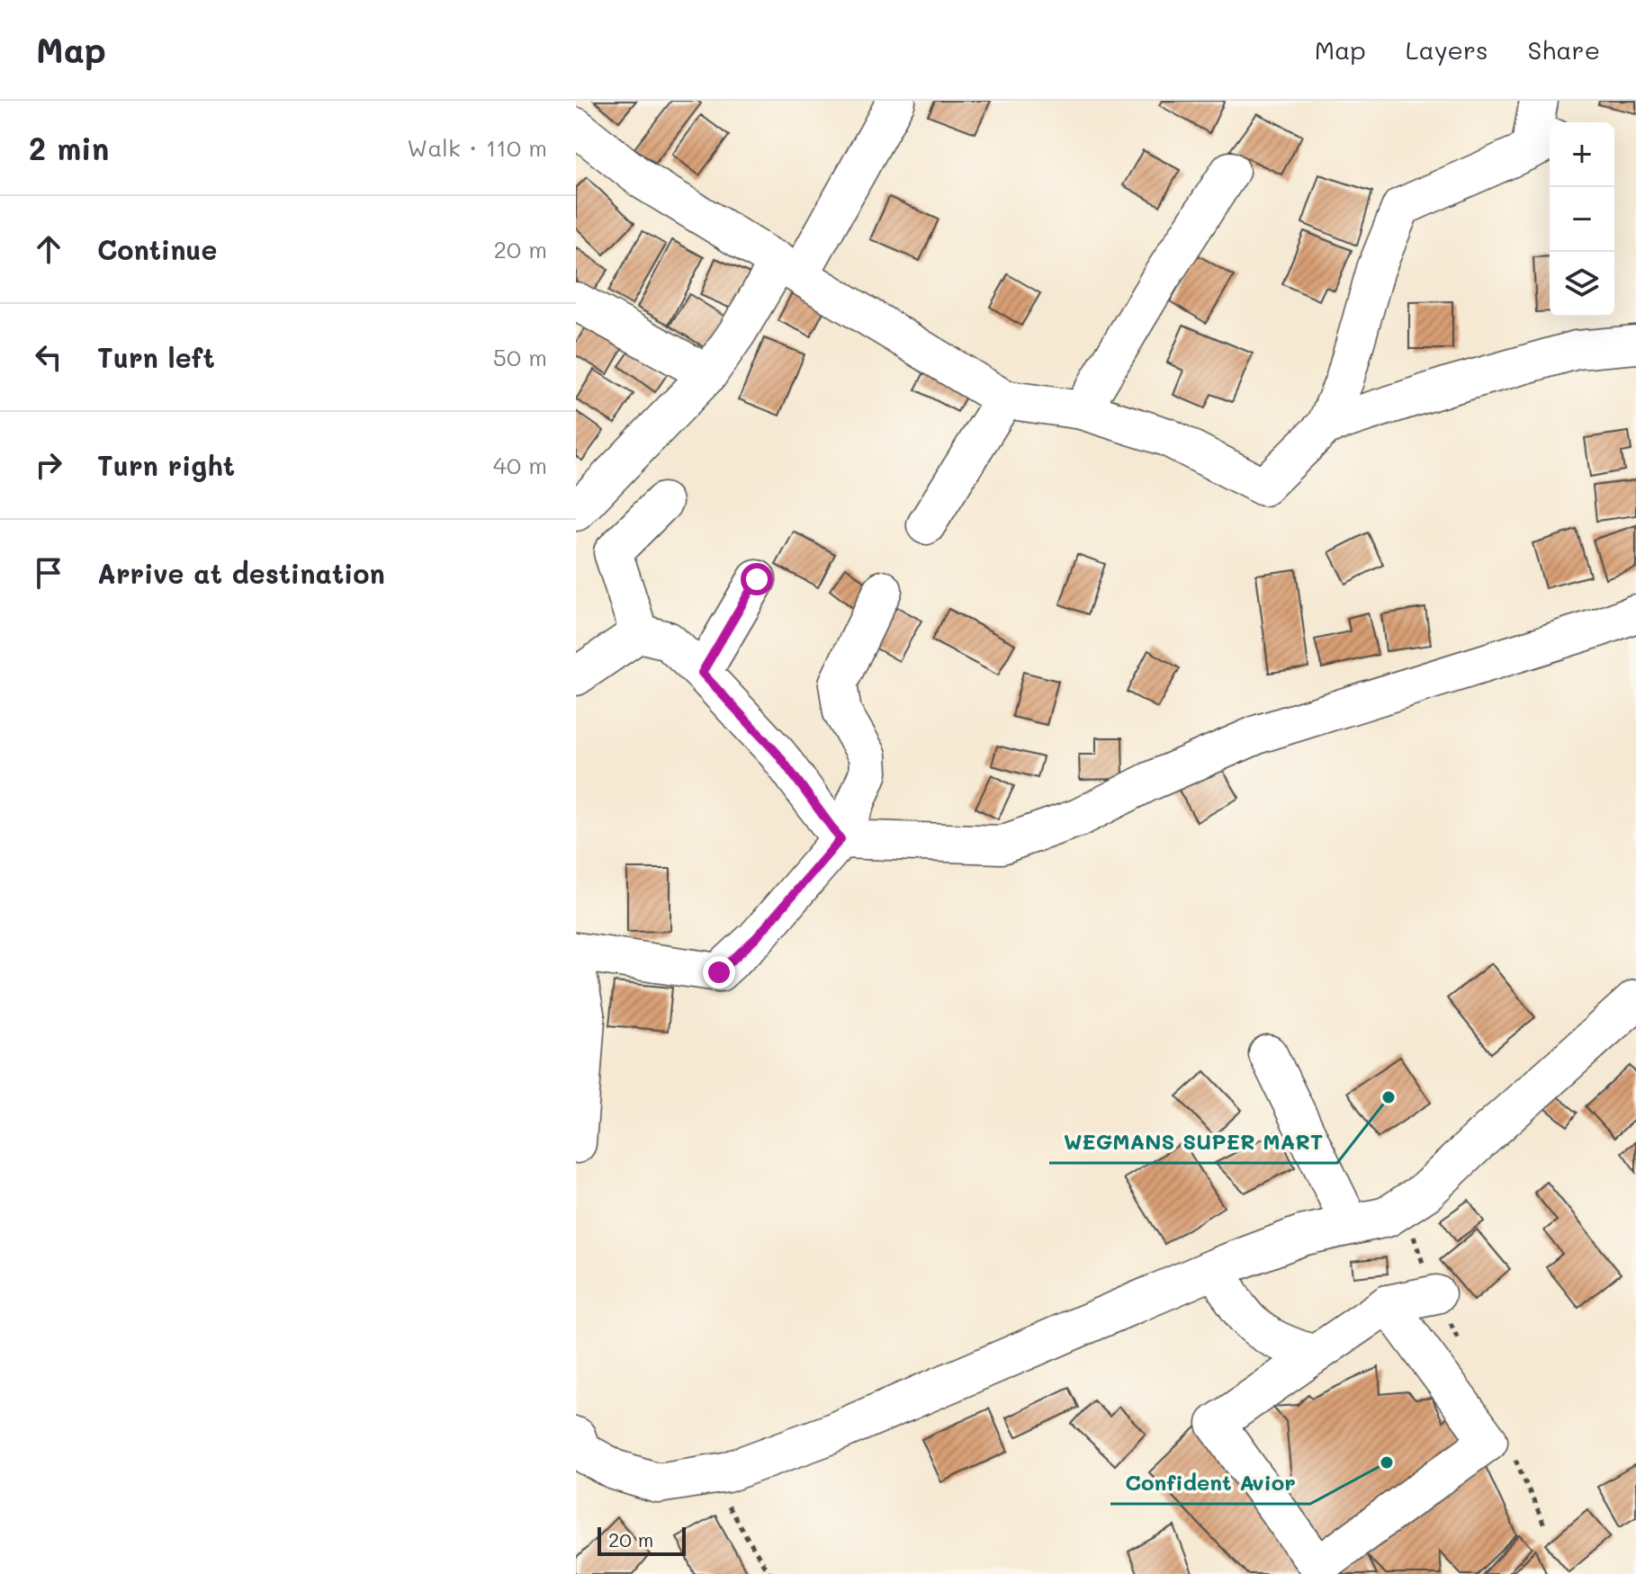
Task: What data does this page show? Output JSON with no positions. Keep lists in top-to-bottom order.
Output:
{
  "places": ["WEGMANS SUPER MART", "Confident Avior"],
  "scale_bar": "20 m",
  "page": {
    "header": "Map",
    "nav": ["Map", "Layers", "Share"],
    "heading": ["2 min", "Walk · 110 m"],
    "map_buttons": ["+", "−"],
    "list": [
      ["Continue", "20 m"],
      ["Turn left", "50 m"],
      ["Turn right", "40 m"],
      "Arrive at destination"
    ],
    "scale": "20 m"
  }
}
